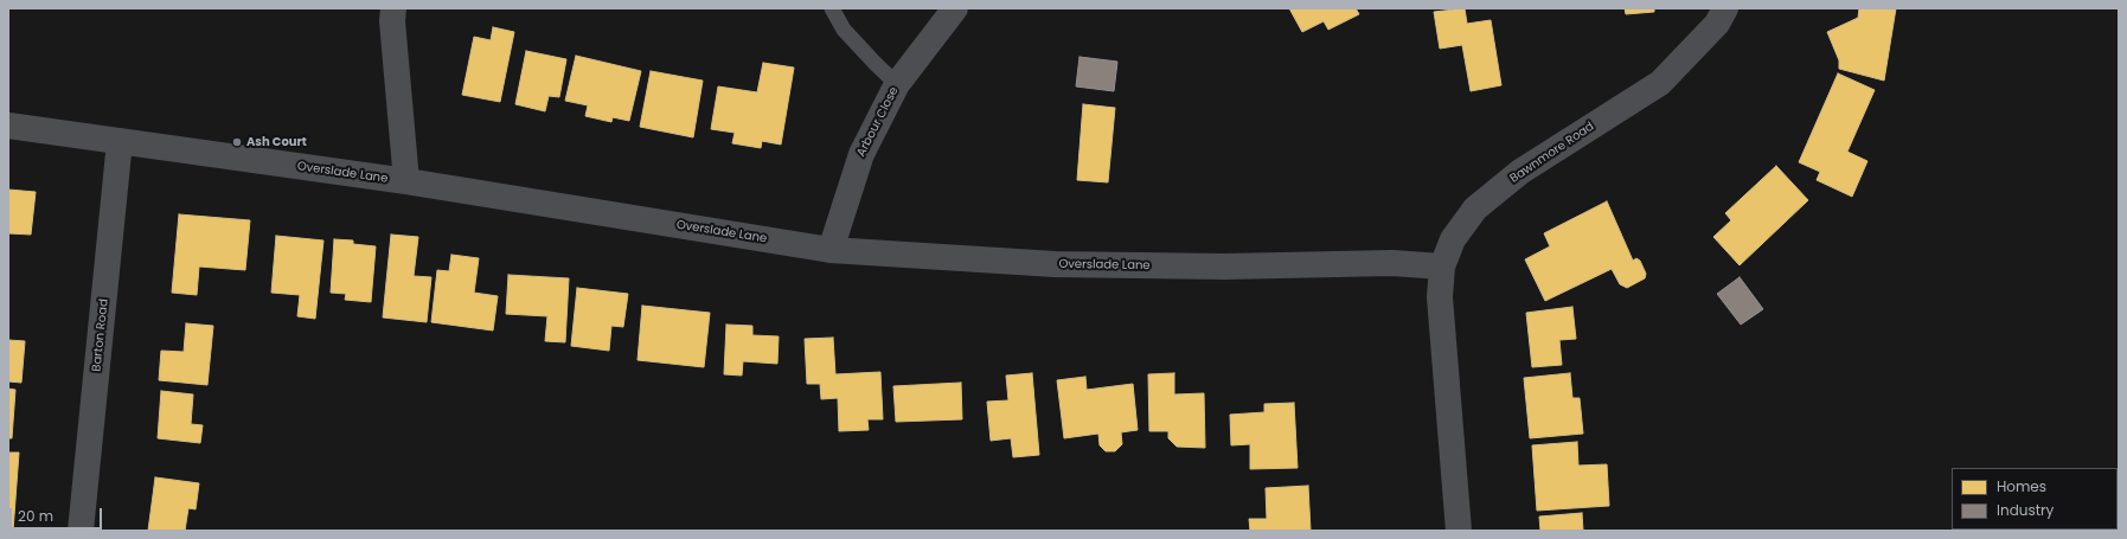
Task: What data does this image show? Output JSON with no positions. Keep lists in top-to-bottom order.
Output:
{
  "streets": {
    "street": [
      "Arbour Close",
      "Bawnmore Road",
      "Overslade Lane",
      "Barton Road"
    ]
  },
  "crossings": [
    ["Arbour Close", "Overslade Lane"],
    ["Bawnmore Road", "Overslade Lane"],
    ["Overslade Lane", "Barton Road"]
  ],
  "places": ["Ash Court"],
  "legend": ["Homes", "Industry"],
  "scale_bar": "20 m"
}
